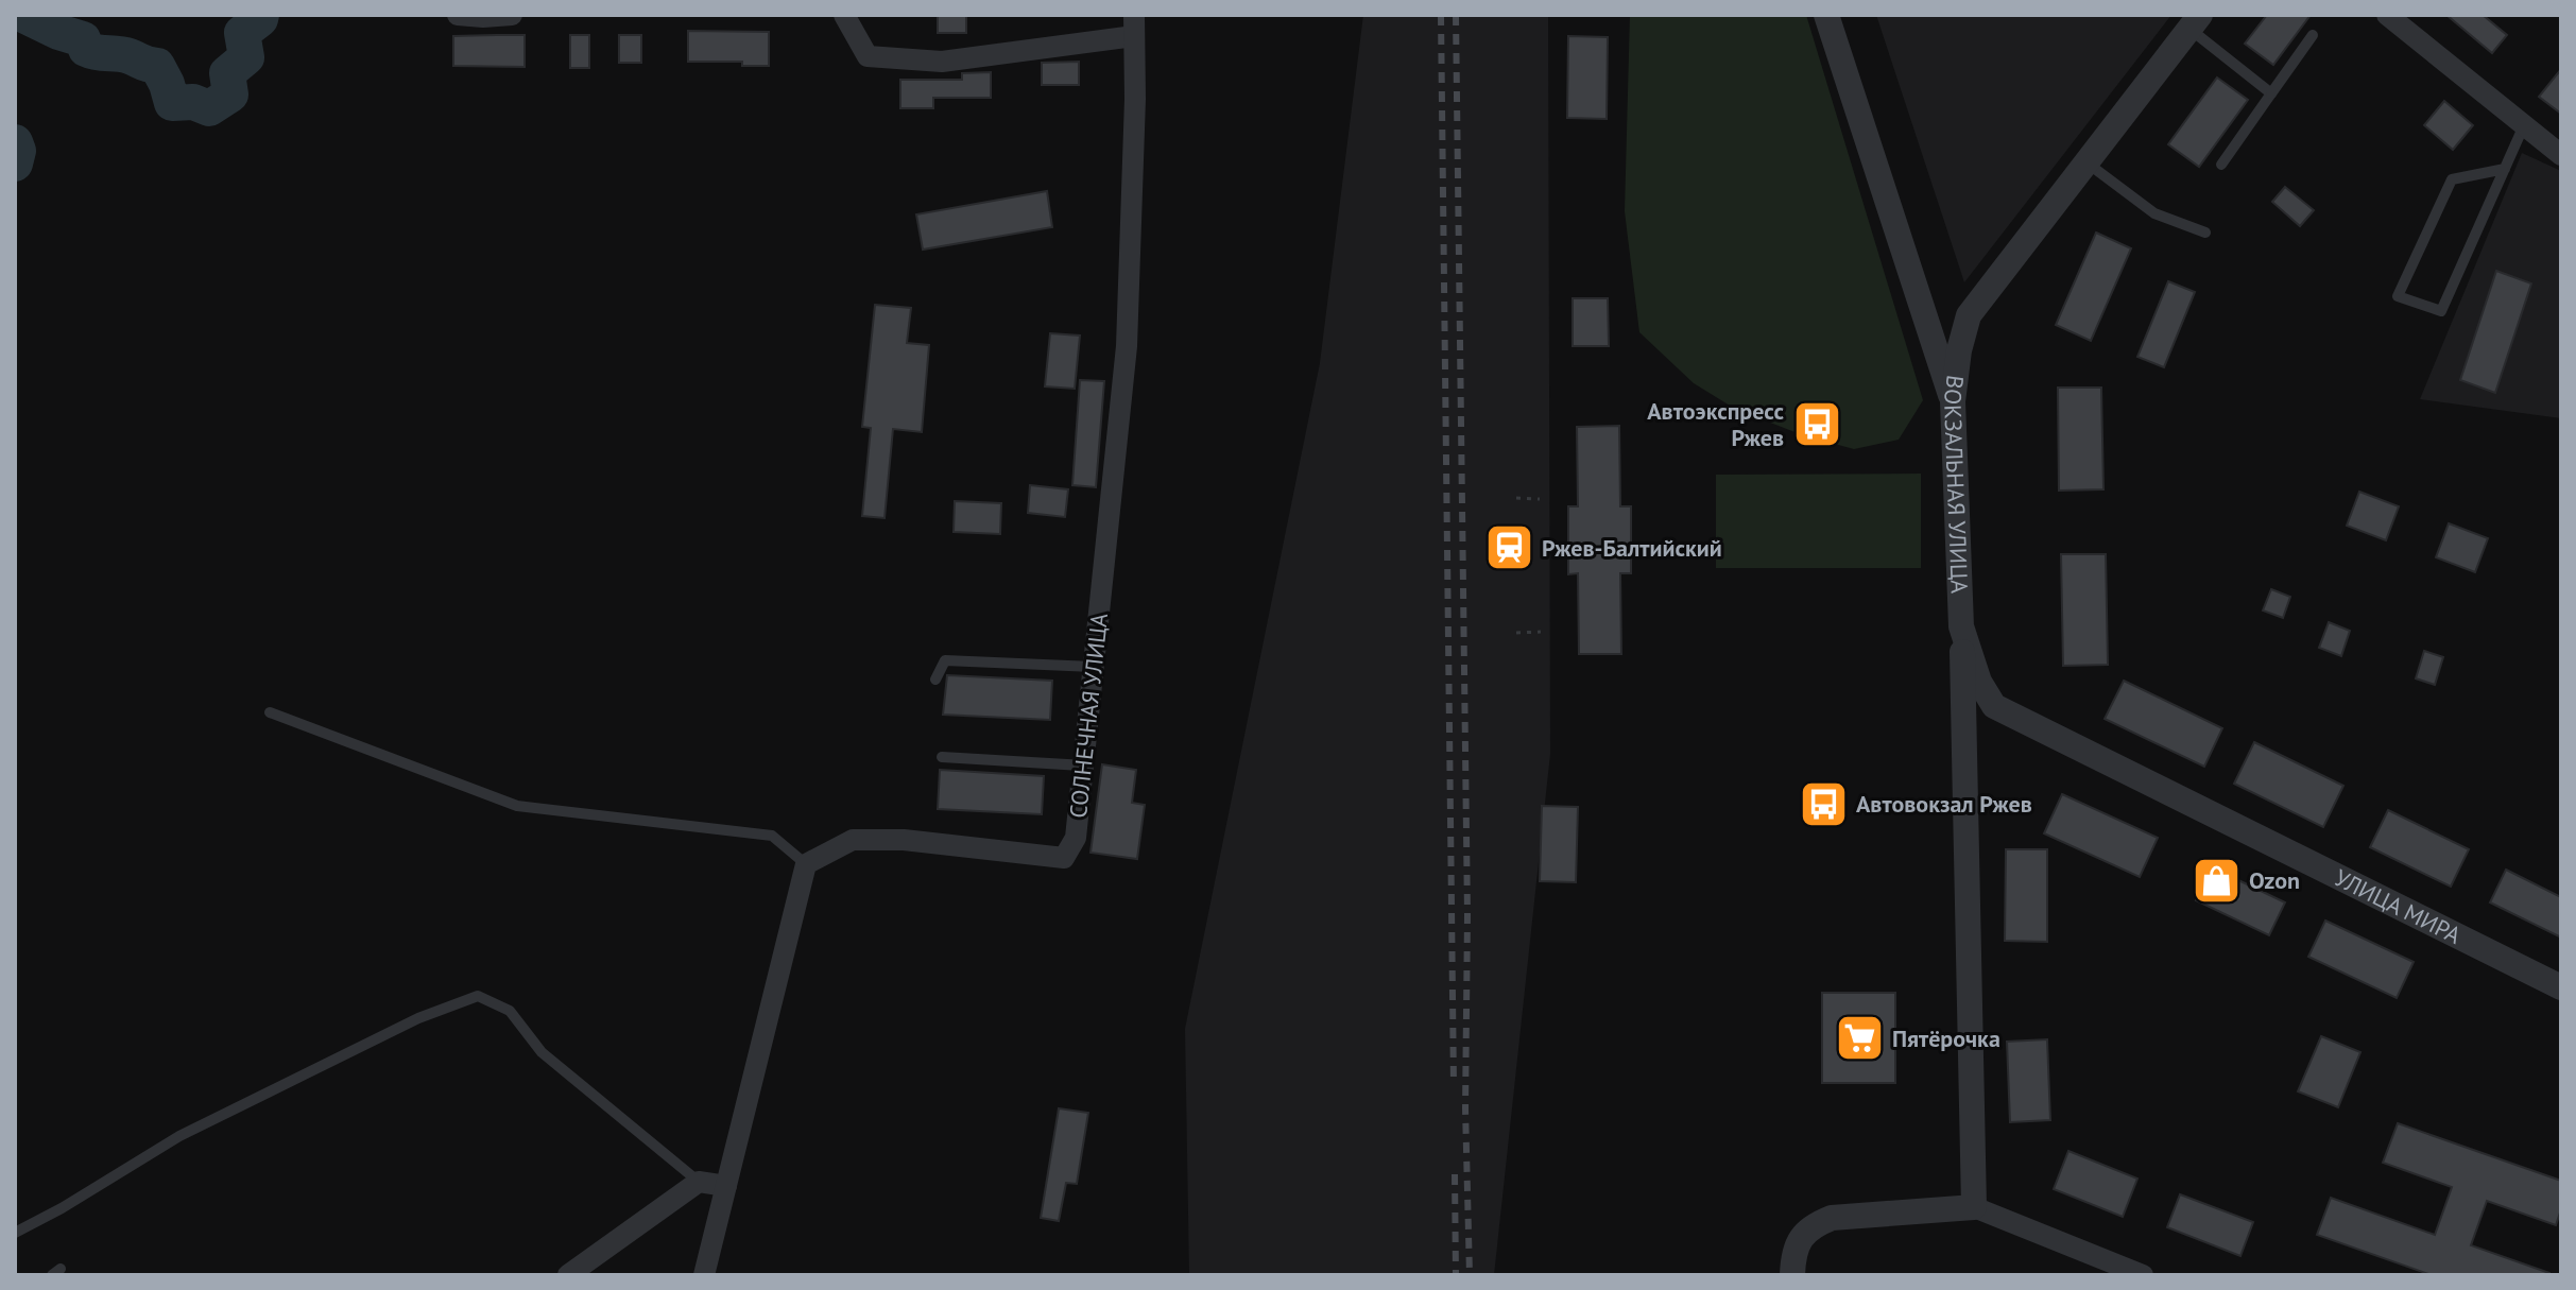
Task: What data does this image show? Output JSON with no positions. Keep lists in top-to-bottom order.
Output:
{
  "streets": {
    "street": ["ВОКЗАЛЬНАЯ УЛИЦА", "СОЛНЕЧНАЯ УЛИЦА", "УЛИЦА МИРА"]
  },
  "crossings": [
    ["ВОКЗАЛЬНАЯ УЛИЦА", "УЛИЦА МИРА"]
  ],
  "places": {
    "bus stop": ["Автоэкспресс Ржев", "Автовокзал Ржев"],
    "station": ["Ржев-Балтийский"],
    "shop": ["Ozon"],
    "supermarket": ["Пятёрочка"]
  }
}
